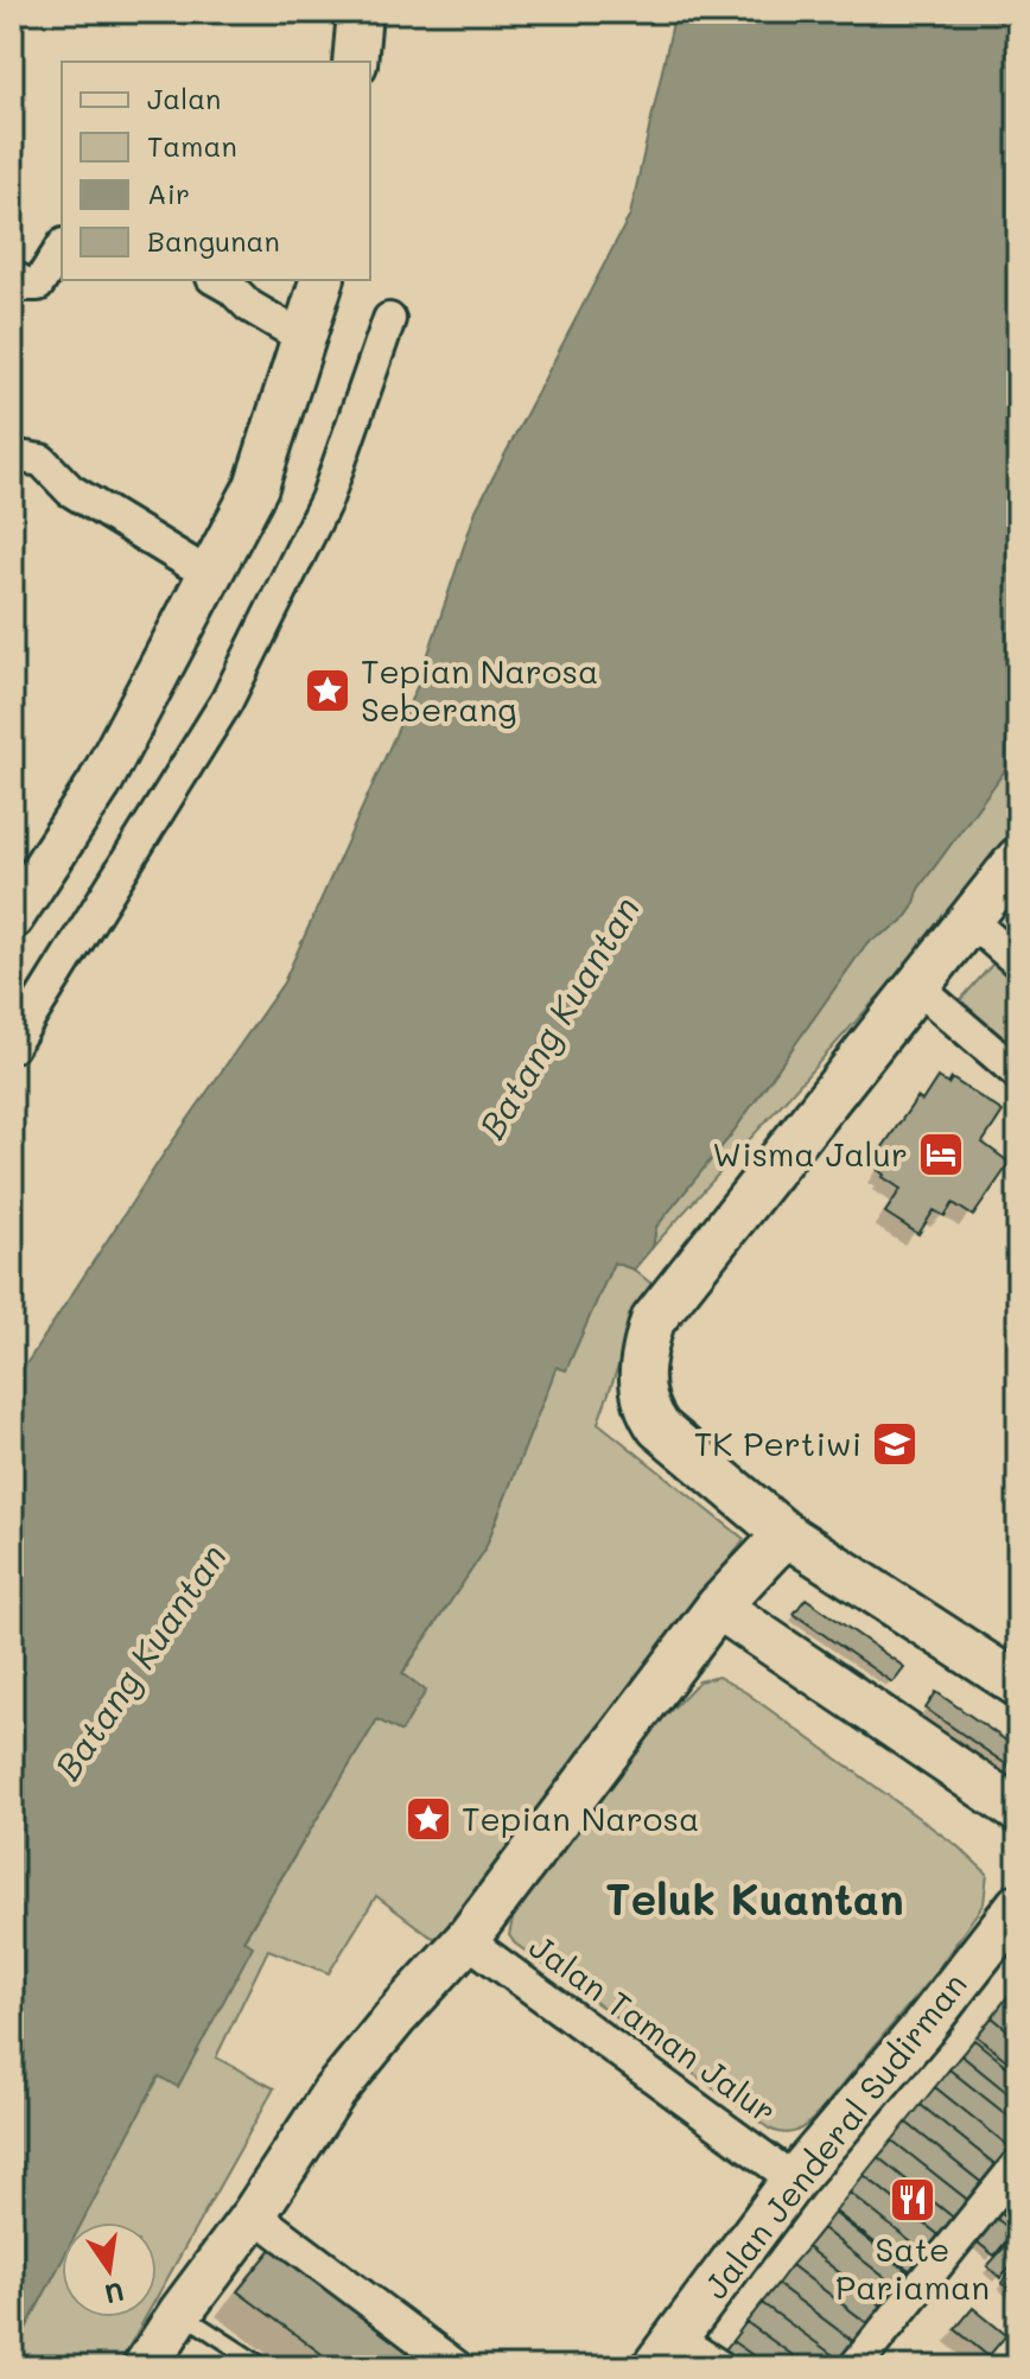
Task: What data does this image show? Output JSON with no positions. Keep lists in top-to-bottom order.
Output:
{
  "streets": {
    "street": ["Jalan Taman Jalur", "Jalan Jenderal Sudirman"]
  },
  "crossings": [
    ["Jalan Taman Jalur", "Jalan Jenderal Sudirman"]
  ],
  "districts": ["Teluk Kuantan"],
  "water": ["Batang Kuantan"],
  "places": {
    "place": ["Tepian Narosa Seberang", "Tepian Narosa"],
    "hotel": ["Wisma Jalur"],
    "school or university": ["TK Pertiwi"],
    "restaurant": ["Sate Pariaman"]
  },
  "legend": [
    "Jalan",
    "Taman",
    "Air",
    "Bangunan"
  ],
  "north": "bottom"
}
